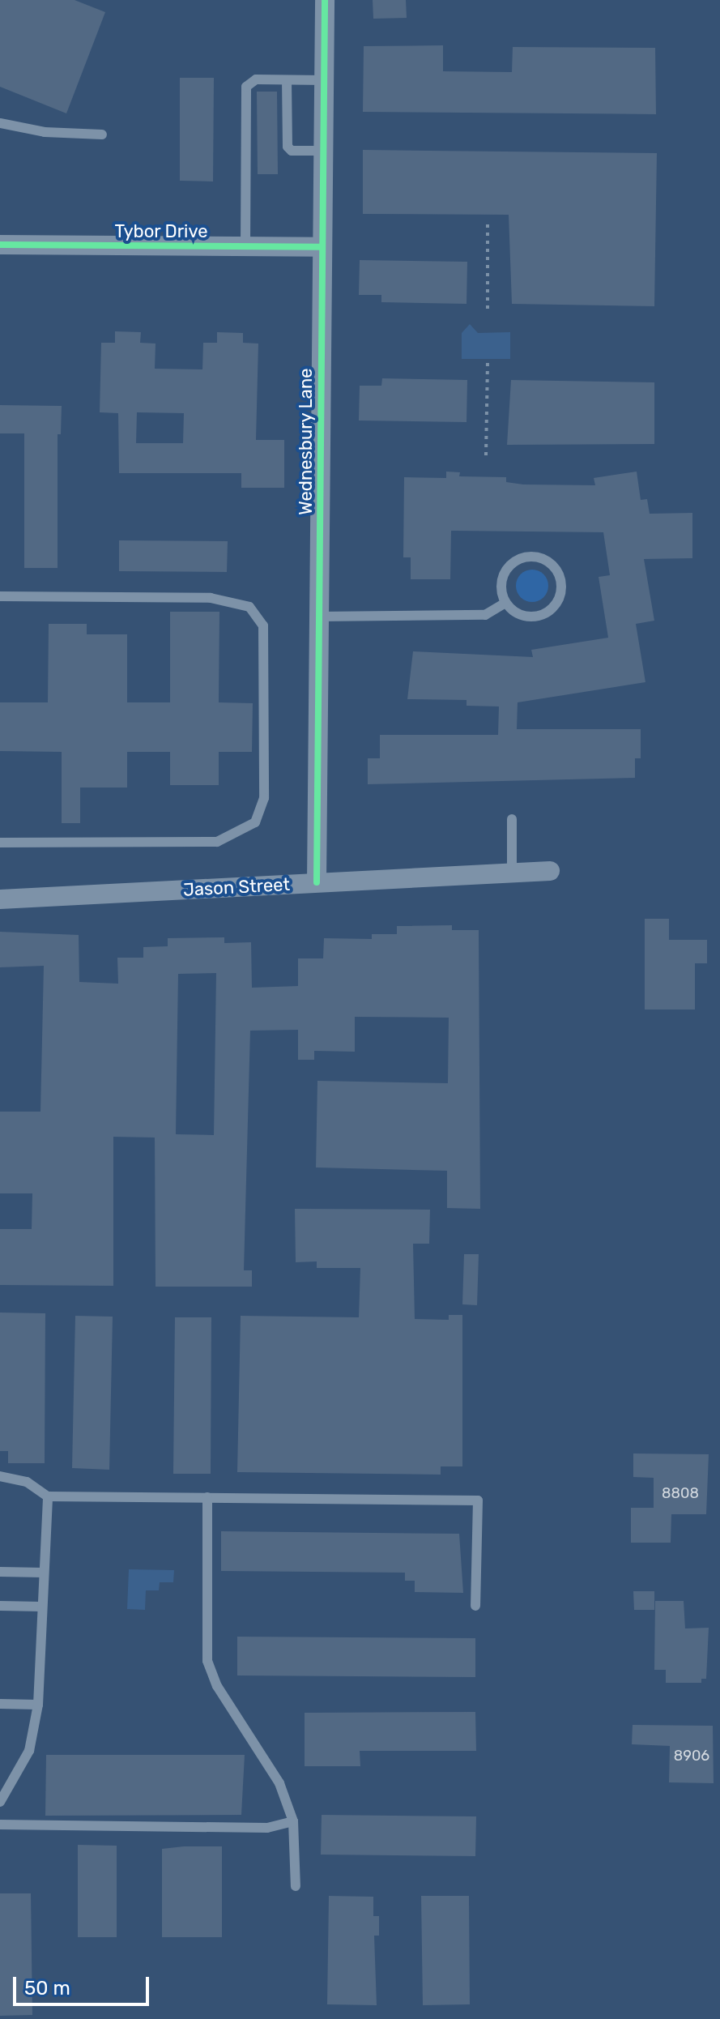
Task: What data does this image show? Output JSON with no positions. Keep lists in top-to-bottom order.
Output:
{
  "streets": {
    "street": ["Tybor Drive", "Wednesbury Lane", "Jason Street"]
  },
  "crossings": [
    ["Tybor Drive", "Wednesbury Lane"],
    ["Wednesbury Lane", "Jason Street"]
  ],
  "house_numbers": ["8808", "8906"],
  "scale_bar": "50 m"
}
